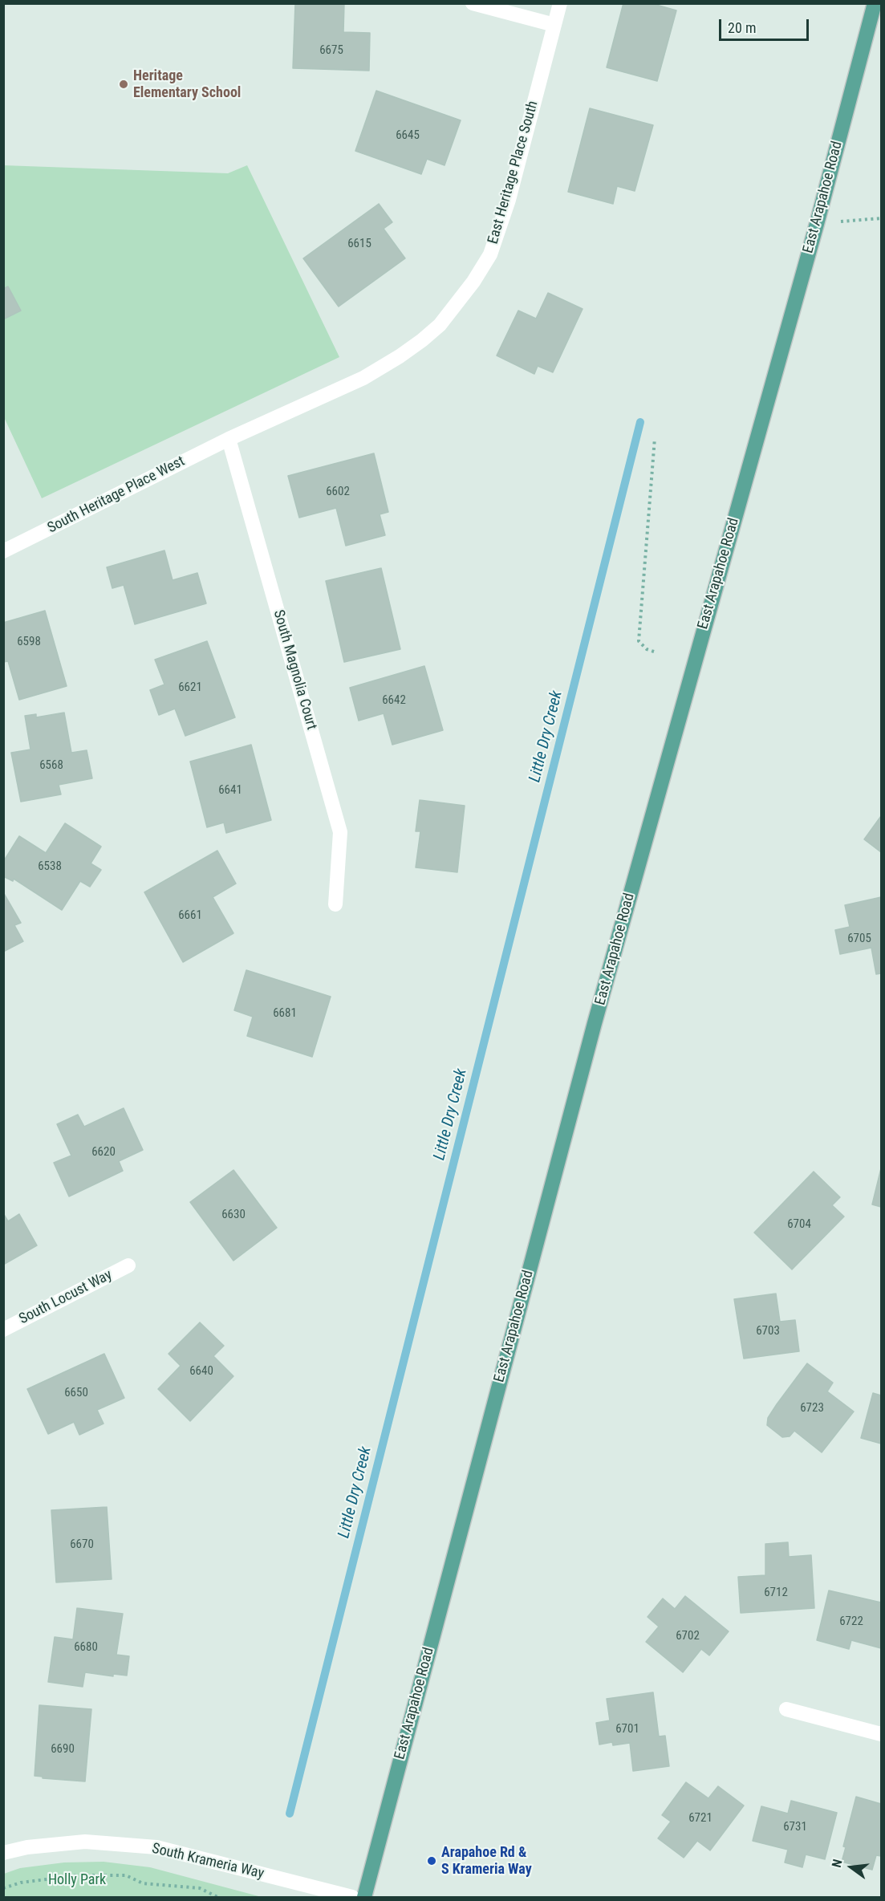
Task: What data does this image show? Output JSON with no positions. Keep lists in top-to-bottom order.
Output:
{
  "streets": {
    "main road": ["East Arapahoe Road"],
    "street": [
      "East Heritage Place South",
      "South Heritage Place West",
      "South Magnolia Court",
      "South Locust Way",
      "South Krameria Way"
    ]
  },
  "crossings": [
    ["East Heritage Place South", "South Heritage Place West"],
    ["East Heritage Place South", "South Magnolia Court"],
    ["South Heritage Place West", "South Magnolia Court"]
  ],
  "water": ["Little Dry Creek"],
  "parks": ["Holly Park"],
  "places": ["Heritage Elementary School", "Arapahoe Rd & S Krameria Way"],
  "house_numbers": [
    "6675",
    "6645",
    "6615",
    "6602",
    "6598",
    "6621",
    "6642",
    "6568",
    "6641",
    "6538",
    "6661",
    "6705",
    "6681",
    "6620",
    "6630",
    "6704",
    "6703",
    "6640",
    "6650",
    "6723",
    "6670",
    "6712",
    "6722",
    "6702",
    "6680",
    "6701",
    "6690",
    "6721",
    "6731"
  ],
  "scale_bar": "20 m",
  "north": "left"
}
